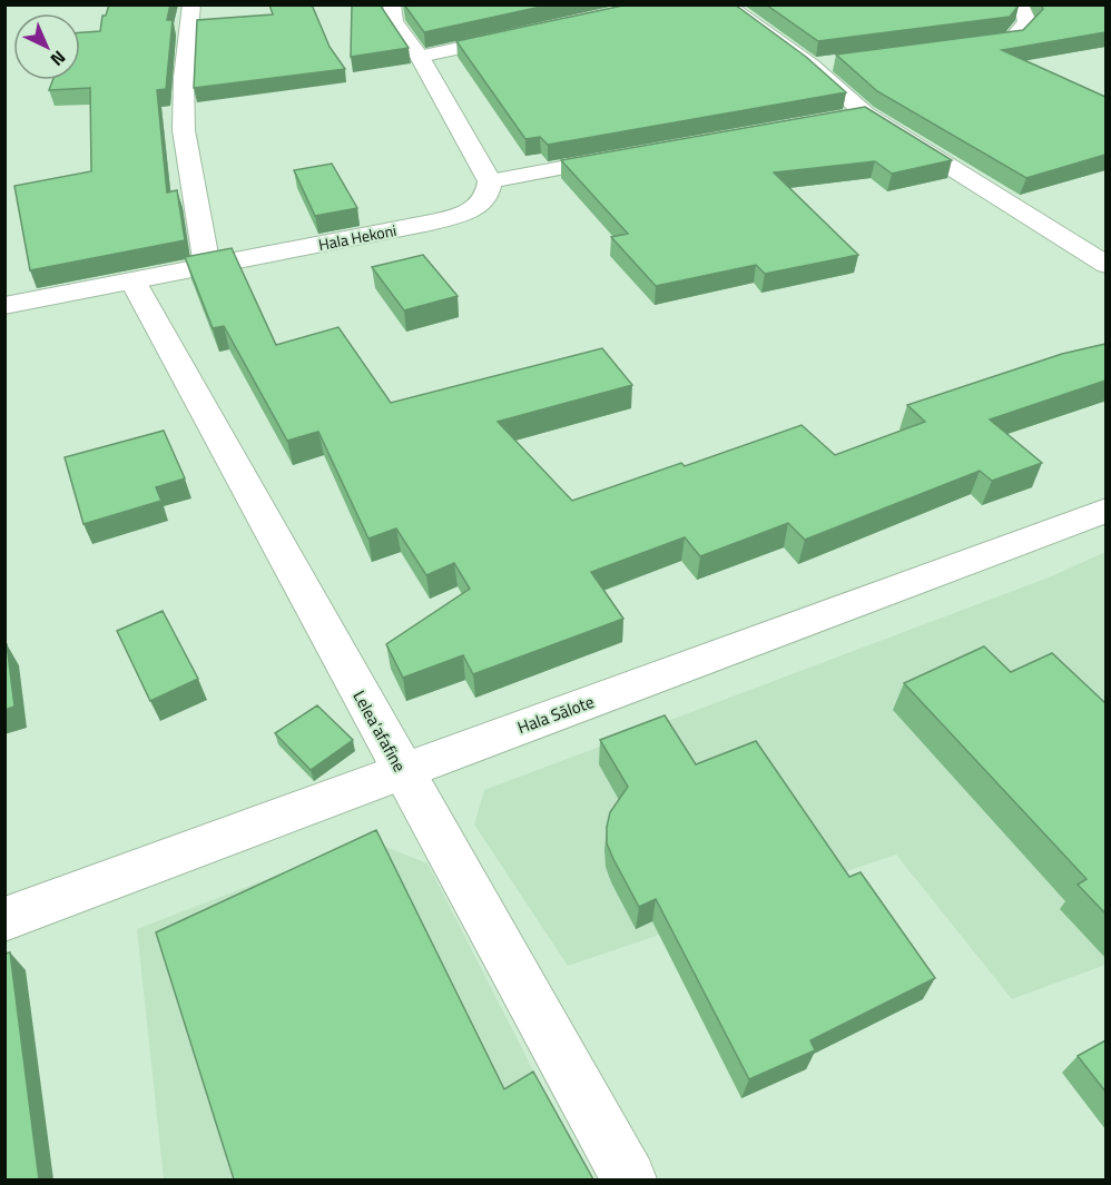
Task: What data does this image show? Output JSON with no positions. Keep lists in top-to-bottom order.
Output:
{
  "streets": {
    "street": ["Hala Hekoni", "Hala Sālote", "Lelea’afafine"]
  },
  "crossings": [
    ["Hala Hekoni", "Lelea’afafine"],
    ["Hala Sālote", "Lelea’afafine"]
  ],
  "north": "bottom right"
}
